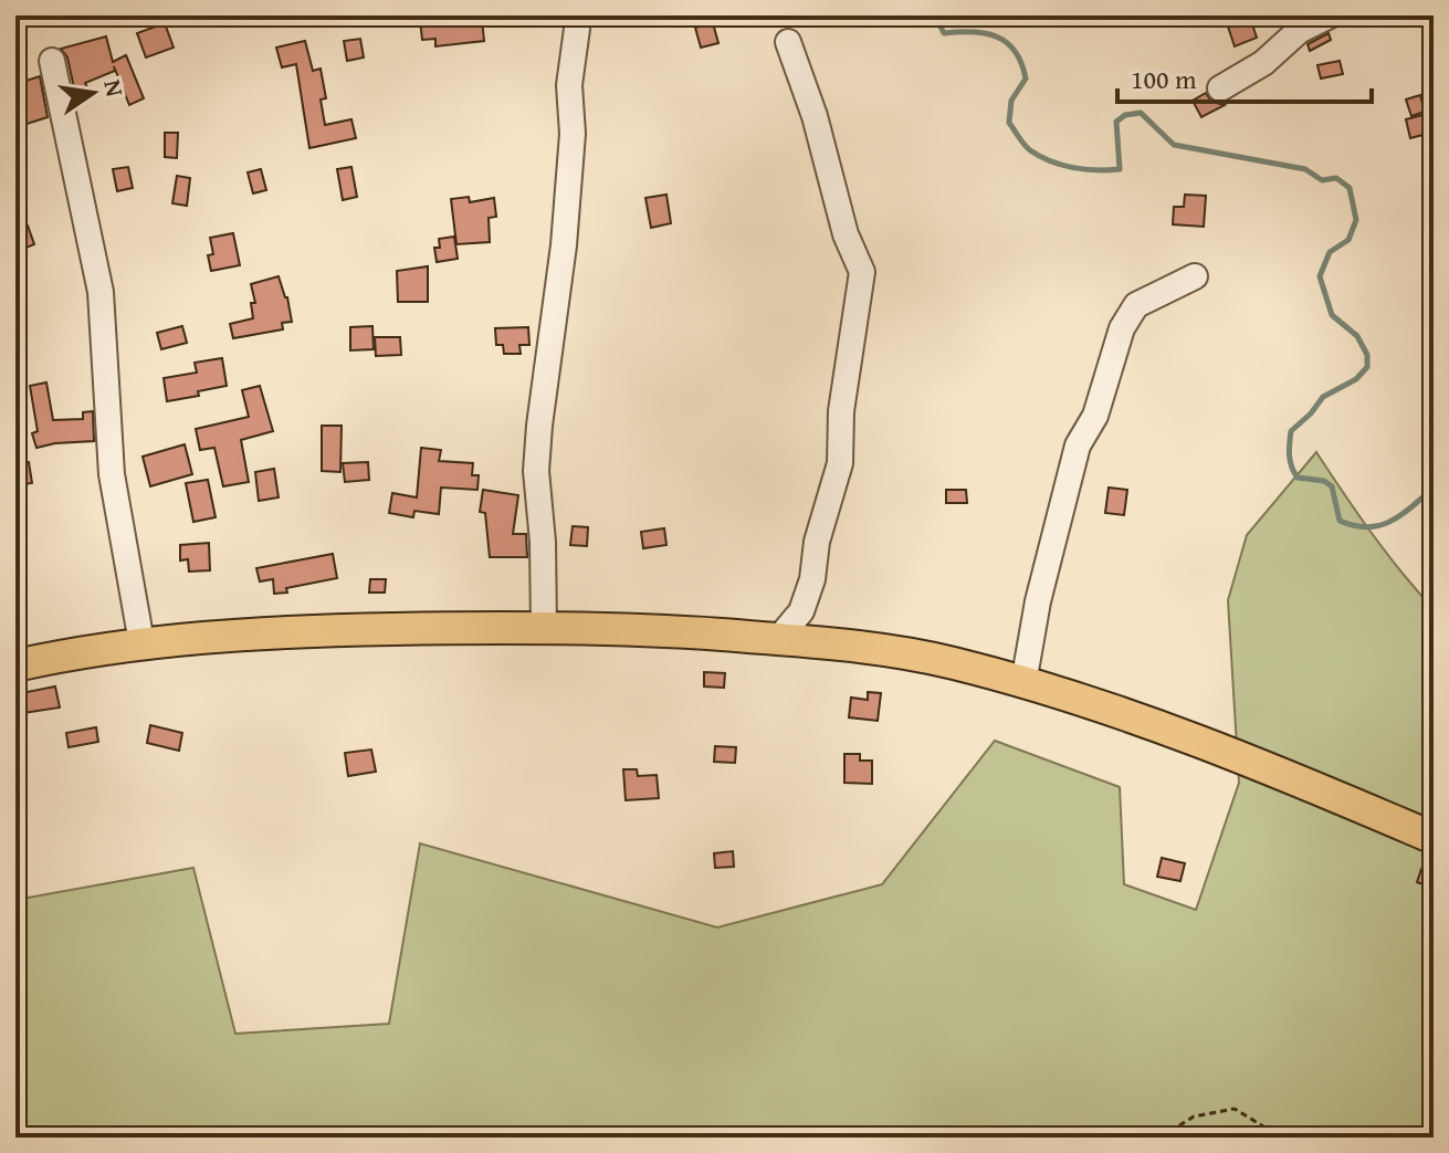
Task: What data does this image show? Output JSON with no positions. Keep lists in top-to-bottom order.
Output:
{
  "scale_bar": "100 m",
  "north": "right"
}
